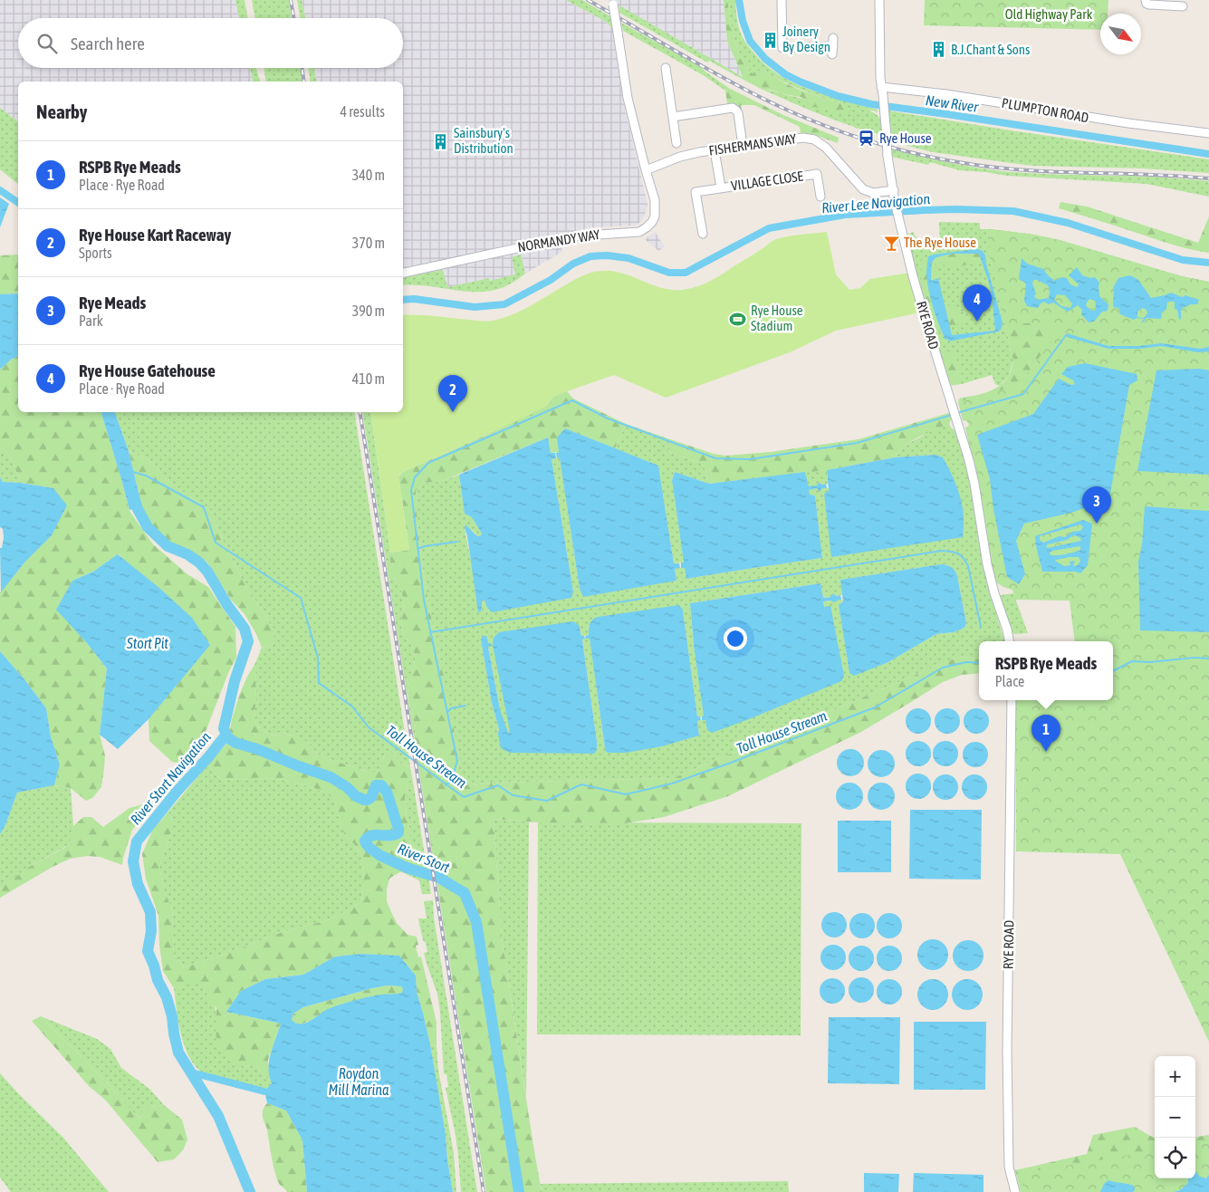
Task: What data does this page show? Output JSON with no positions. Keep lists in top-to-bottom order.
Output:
{
  "streets": {
    "street": [
      "PLUMPTON ROAD",
      "FISHERMANS WAY",
      "VILLAGE CLOSE",
      "NORMANDY WAY",
      "RYE ROAD"
    ]
  },
  "crossings": [
    ["PLUMPTON ROAD", "RYE ROAD"],
    ["FISHERMANS WAY", "VILLAGE CLOSE"],
    ["FISHERMANS WAY", "NORMANDY WAY"],
    ["FISHERMANS WAY", "RYE ROAD"]
  ],
  "water": [
    "New River",
    "River Lee Navigation",
    "Stort Pit",
    "Toll House Stream",
    "River Stort Navigation",
    "River Stort",
    "Roydon Mill Marina"
  ],
  "parks": ["Old Highway Park"],
  "places": {
    "building": ["Joinery By Design", "B.J.Chant & Sons", "Sainsbury's Distribution"],
    "station": ["Rye House"],
    "bar": ["The Rye House"],
    "sports": ["Rye House Stadium"]
  },
  "north": "bottom right",
  "page": {
    "search": "Search here",
    "heading": ["Nearby", "4 results"],
    "list": [
      {
        "mark": "1",
        "name": "RSPB Rye Meads",
        "note": "Place · Rye Road",
        "value": "340 m"
      },
      {
        "mark": "2",
        "name": "Rye House Kart Raceway",
        "note": "Sports",
        "value": "370 m"
      },
      {
        "mark": "3",
        "name": "Rye Meads",
        "note": "Park",
        "value": "390 m"
      },
      {
        "mark": "4",
        "name": "Rye House Gatehouse",
        "note": "Place · Rye Road",
        "value": "410 m"
      }
    ],
    "pins": [
      "4",
      "2",
      "3",
      "1"
    ],
    "popup": ["RSPB Rye Meads", "Place"],
    "map_buttons": ["+", "−"]
  }
}
